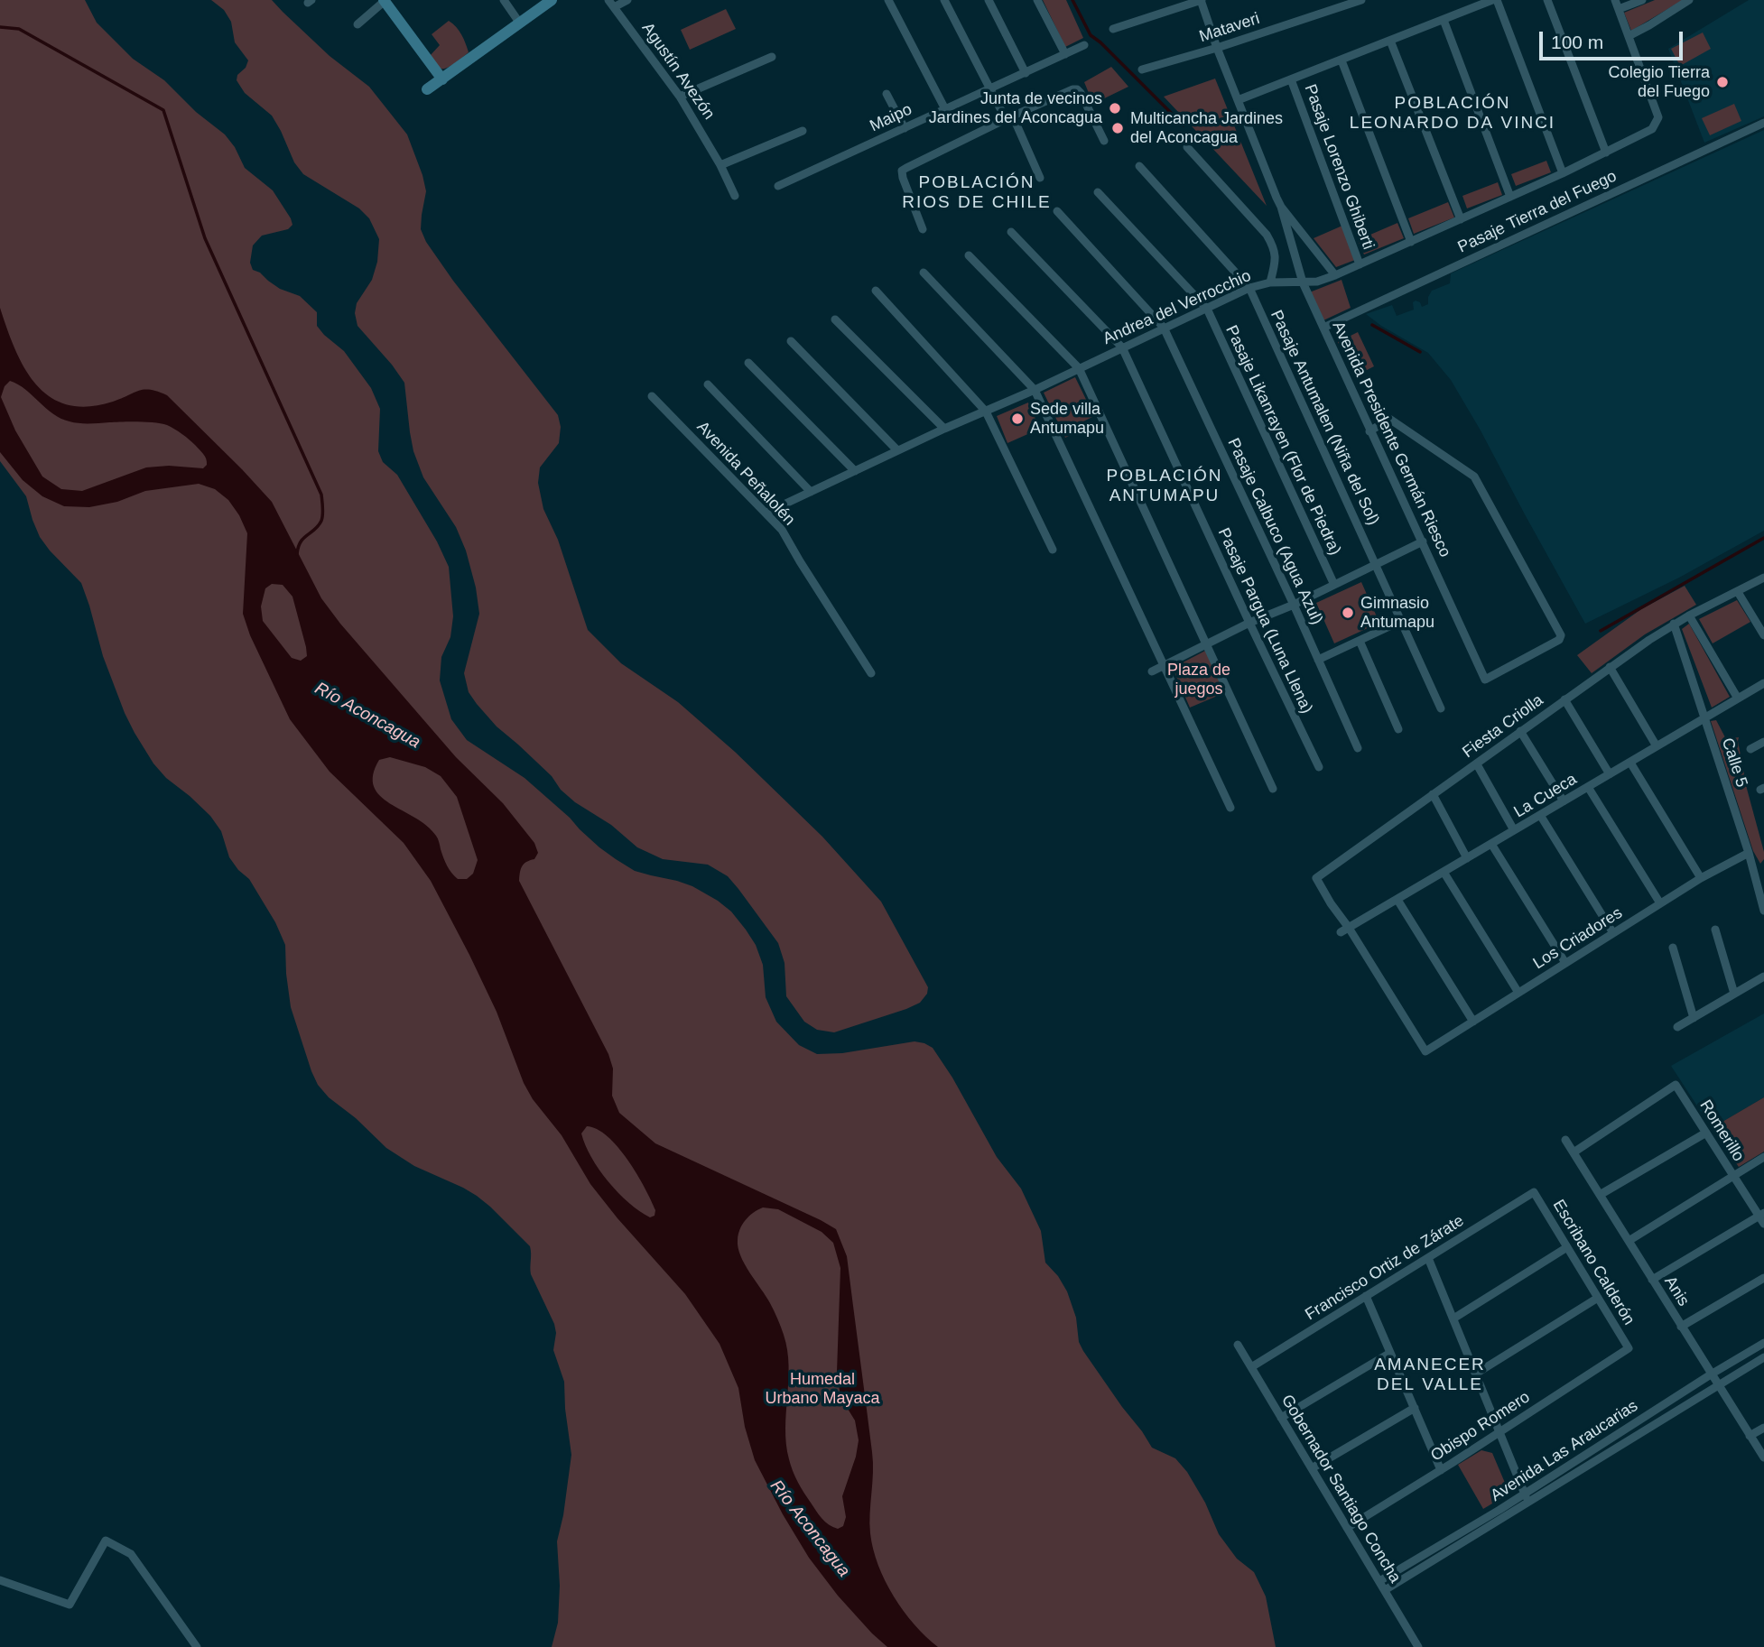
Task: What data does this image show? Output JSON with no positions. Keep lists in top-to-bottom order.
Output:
{
  "streets": {
    "street": [
      "Mataveri",
      "Agustín Avezón",
      "Maipo",
      "Pasaje Lorenzo Ghiberti",
      "Pasaje Tierra del Fuego",
      "Andrea del Verrocchio",
      "Pasaje Antumalen (Niña del Sol)",
      "Avenida Presidente Germán Riesco",
      "Pasaje Likanrayen (Flor de Piedra)",
      "Avenida Peñalolén",
      "Pasaje Calbuco (Agua Azul)",
      "Pasaje Pargua (Luna Llena)",
      "Fiesta Criolla",
      "Calle 5",
      "La Cueca",
      "Los Criadores",
      "Romerillo",
      "Escribano Calderón",
      "Francisco Ortiz de Zárate",
      "Anis",
      "Obispo Romero",
      "Avenida Las Araucarias",
      "Gobernador Santiago Concha"
    ]
  },
  "crossings": [
    ["Mataveri", "Avenida Presidente Germán Riesco"],
    ["Pasaje Lorenzo Ghiberti", "Andrea del Verrocchio"],
    ["Pasaje Tierra del Fuego", "Avenida Presidente Germán Riesco"],
    ["Andrea del Verrocchio", "Pasaje Antumalen (Niña del Sol)"],
    ["Andrea del Verrocchio", "Avenida Presidente Germán Riesco"],
    ["Andrea del Verrocchio", "Pasaje Likanrayen (Flor de Piedra)"],
    ["Andrea del Verrocchio", "Avenida Peñalolén"],
    ["Andrea del Verrocchio", "Pasaje Calbuco (Agua Azul)"],
    ["Andrea del Verrocchio", "Pasaje Pargua (Luna Llena)"],
    ["Fiesta Criolla", "Calle 5"],
    ["Fiesta Criolla", "La Cueca"],
    ["Fiesta Criolla", "Los Criadores"],
    ["Calle 5", "La Cueca"],
    ["Calle 5", "Los Criadores"],
    ["La Cueca", "Los Criadores"],
    ["Romerillo", "Anis"],
    ["Escribano Calderón", "Francisco Ortiz de Zárate"],
    ["Escribano Calderón", "Obispo Romero"],
    ["Francisco Ortiz de Zárate", "Gobernador Santiago Concha"],
    ["Anis", "Avenida Las Araucarias"],
    ["Obispo Romero", "Gobernador Santiago Concha"],
    ["Avenida Las Araucarias", "Gobernador Santiago Concha"]
  ],
  "districts": [
    "POBLACIÓN LEONARDO DA VINCI",
    "POBLACIÓN RIOS DE CHILE",
    "POBLACIÓN ANTUMAPU",
    "AMANECER DEL VALLE"
  ],
  "water": ["Río Aconcagua"],
  "parks": ["Plaza de juegos", "Humedal Urbano Mayaca"],
  "places": [
    "Colegio Tierra del Fuego",
    "Junta de vecinos Jardines del Aconcagua",
    "Multicancha Jardines del Aconcagua",
    "Sede villa Antumapu",
    "Gimnasio Antumapu"
  ],
  "scale_bar": "100 m"
}
